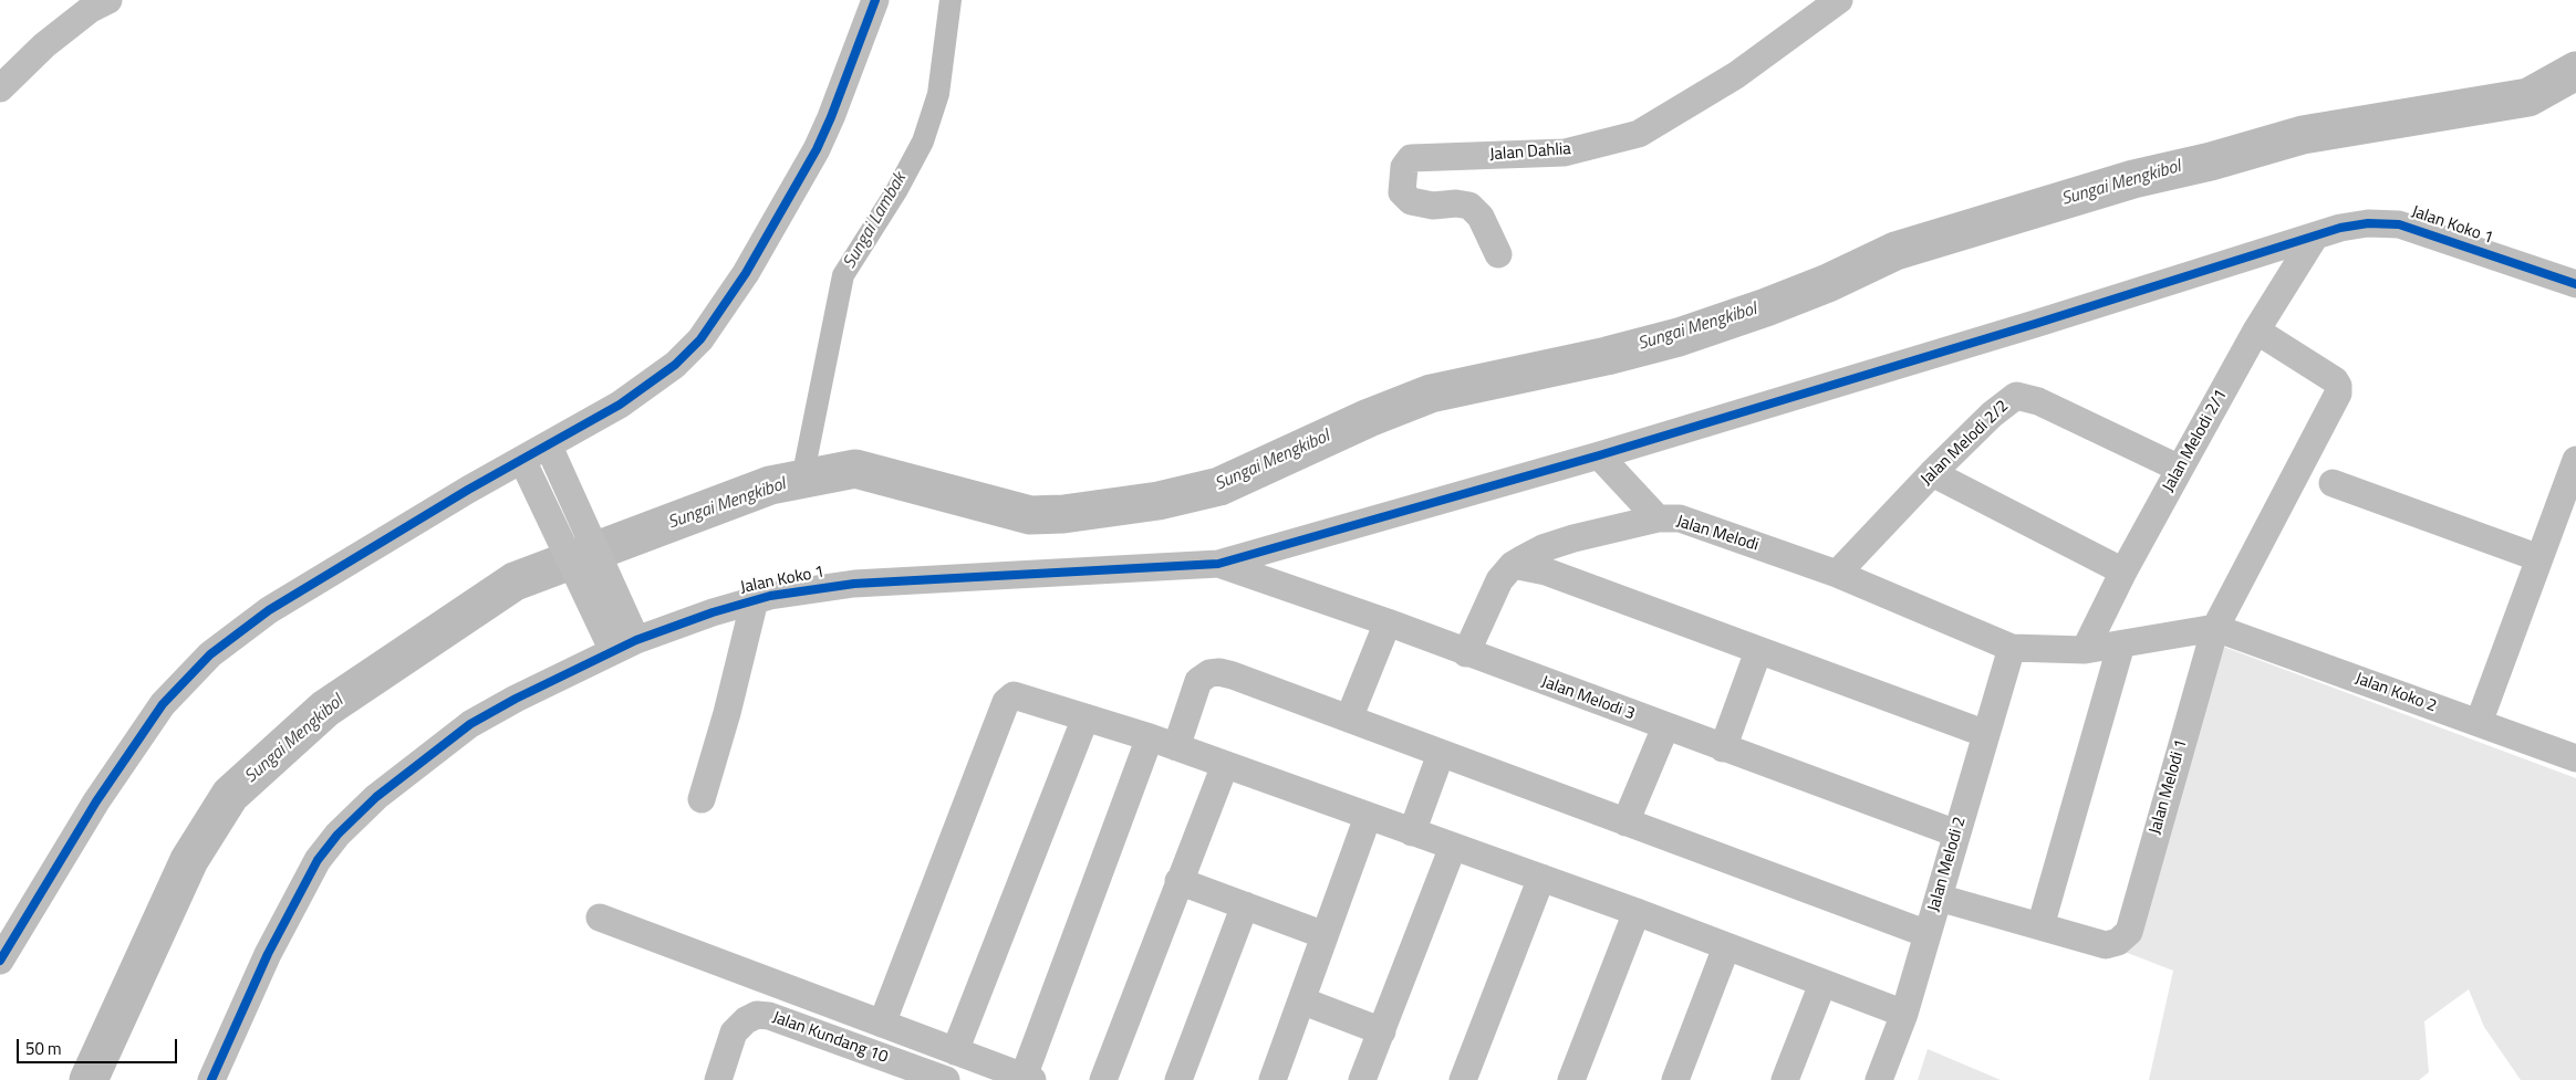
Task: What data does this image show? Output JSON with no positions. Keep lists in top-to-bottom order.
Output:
{
  "streets": {
    "street": [
      "Jalan Dahlia",
      "Jalan Koko 1",
      "Jalan Melodi 2/1",
      "Jalan Melodi 2/2",
      "Jalan Melodi",
      "Jalan Koko 2",
      "Jalan Melodi 3",
      "Jalan Melodi 1",
      "Jalan Melodi 2",
      "Jalan Kundang 10"
    ]
  },
  "crossings": [
    ["Jalan Koko 1", "Jalan Melodi 2/1"],
    ["Jalan Koko 1", "Jalan Melodi 3"],
    ["Jalan Melodi 2/1", "Jalan Melodi 2/2"],
    ["Jalan Melodi 2/1", "Jalan Melodi 1"],
    ["Jalan Melodi 2/2", "Jalan Melodi"],
    ["Jalan Melodi", "Jalan Melodi 3"],
    ["Jalan Melodi", "Jalan Melodi 2"],
    ["Jalan Koko 2", "Jalan Melodi 1"],
    ["Jalan Melodi 3", "Jalan Melodi 2"]
  ],
  "water": ["Sungai Mengkibol", "Sungai Lambak"],
  "scale_bar": "50 m"
}
